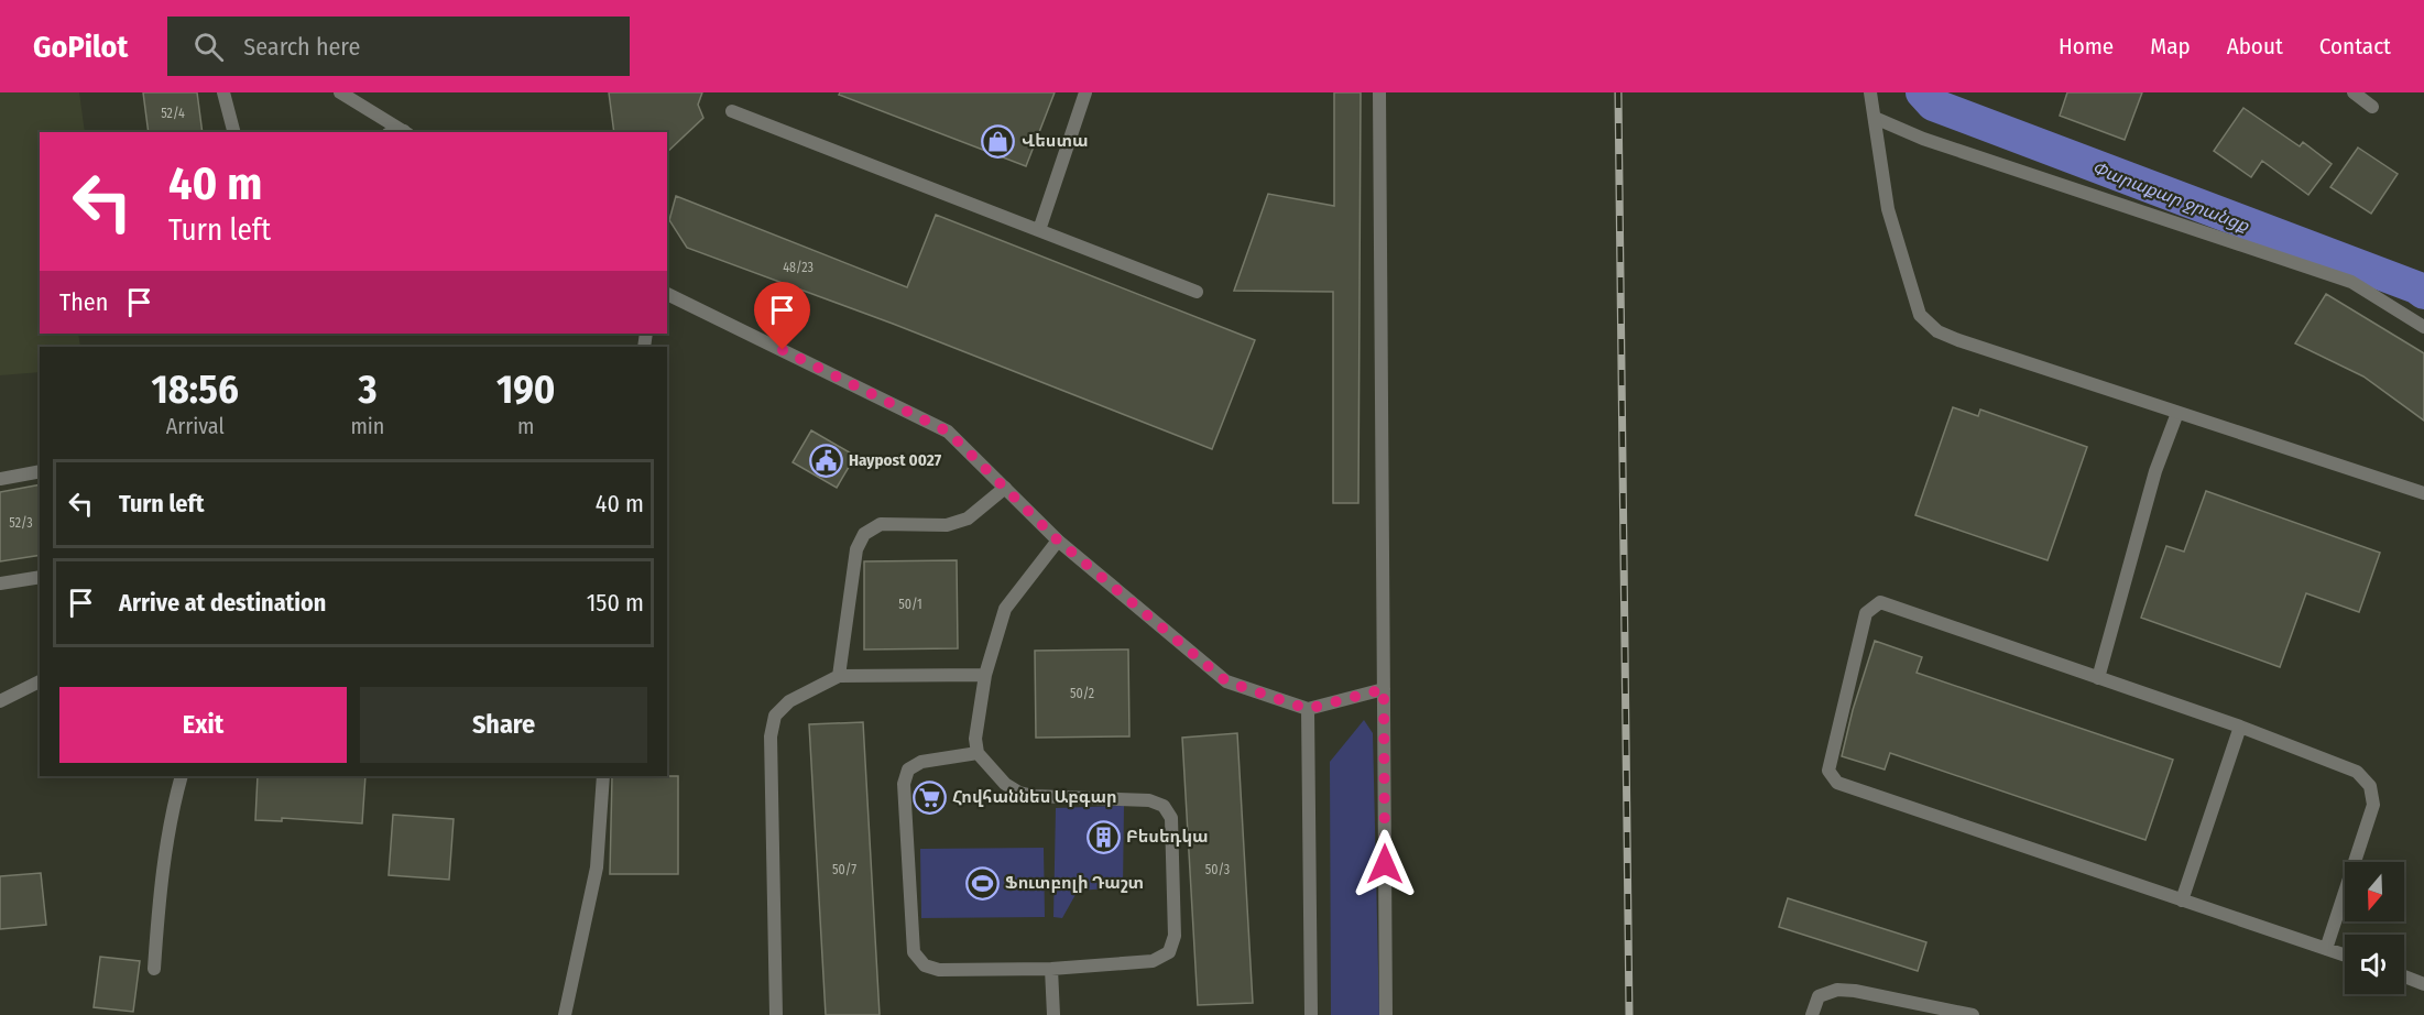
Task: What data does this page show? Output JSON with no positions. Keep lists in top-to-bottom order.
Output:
{
  "water": ["Փարաքար ջրանցք"],
  "places": {
    "shop": ["Վեստա"],
    "public building": ["Haypost 0027"],
    "supermarket": ["Հովհաննես Աբգար"],
    "building": ["Բեսեդկա"],
    "sports": ["Ֆուտբոլի Դաշտ"]
  },
  "house_numbers": [
    "52/4",
    "48/23",
    "52/3",
    "50/1",
    "50/2",
    "50/7",
    "50/3"
  ],
  "north": "bottom",
  "page": {
    "header": "GoPilot",
    "search": "Search here",
    "nav": [
      "Home",
      "Map",
      "About",
      "Contact"
    ],
    "turn": ["40 m", "Turn left"],
    "then": "Then",
    "eta": [
      "18:56",
      "Arrival",
      "3",
      "min",
      "190",
      "m"
    ],
    "list": [
      {
        "name": "Turn left",
        "value": "40 m"
      },
      {
        "name": "Arrive at destination",
        "value": "150 m"
      }
    ],
    "buttons": ["Exit", "Share"]
  }
}
